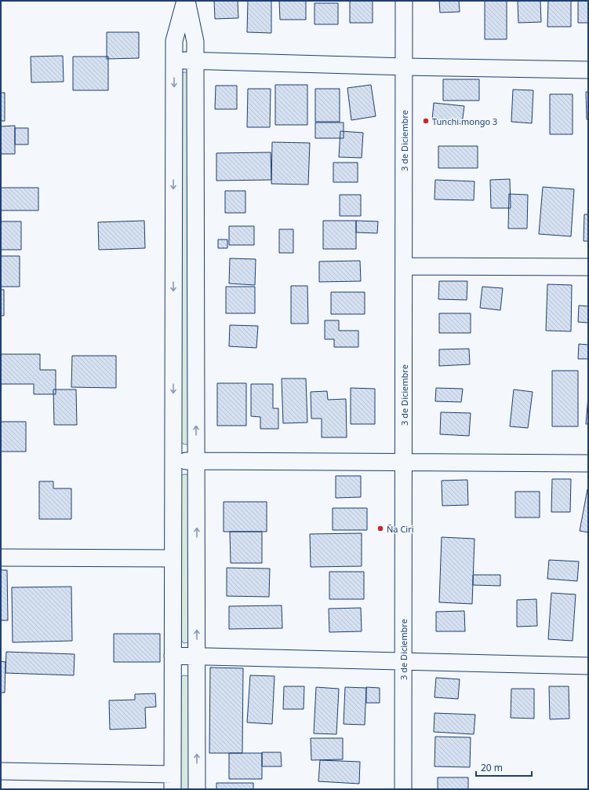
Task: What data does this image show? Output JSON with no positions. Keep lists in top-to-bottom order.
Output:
{
  "streets": {
    "street": ["3 de Diciembre"]
  },
  "places": ["Tunchi mongo 3", "Ña Ciri"],
  "scale_bar": "20 m"
}
